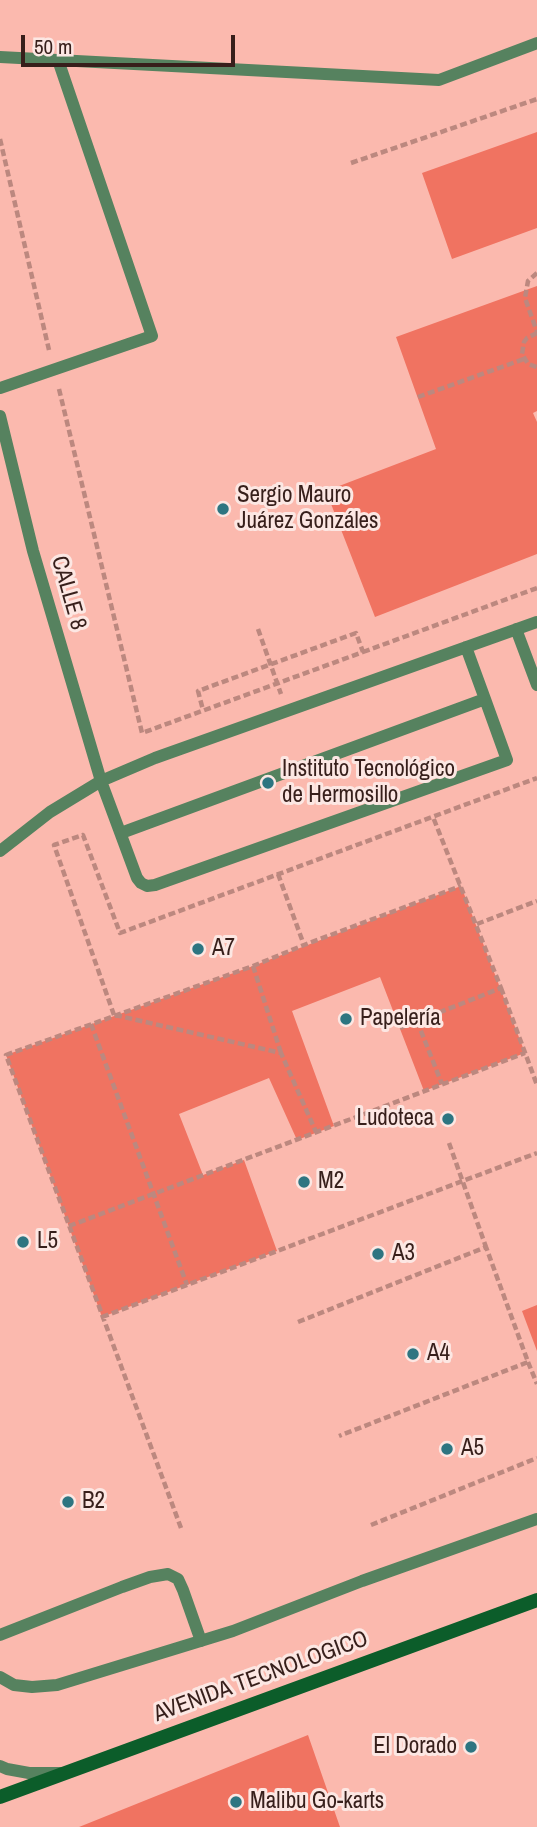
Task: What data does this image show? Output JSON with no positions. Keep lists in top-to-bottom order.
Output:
{
  "streets": {
    "street": ["AVENIDA TECNOLOGICO"],
    "lane": ["CALLE 8"]
  },
  "places": [
    "Sergio Mauro Juárez Gonzáles",
    "Instituto Tecnológico de Hermosillo",
    "A7",
    "Papelería",
    "Ludoteca",
    "M2",
    "L5",
    "A3",
    "A4",
    "A5",
    "B2",
    "El Dorado",
    "Malibu Go-karts"
  ],
  "scale_bar": "50 m"
}
